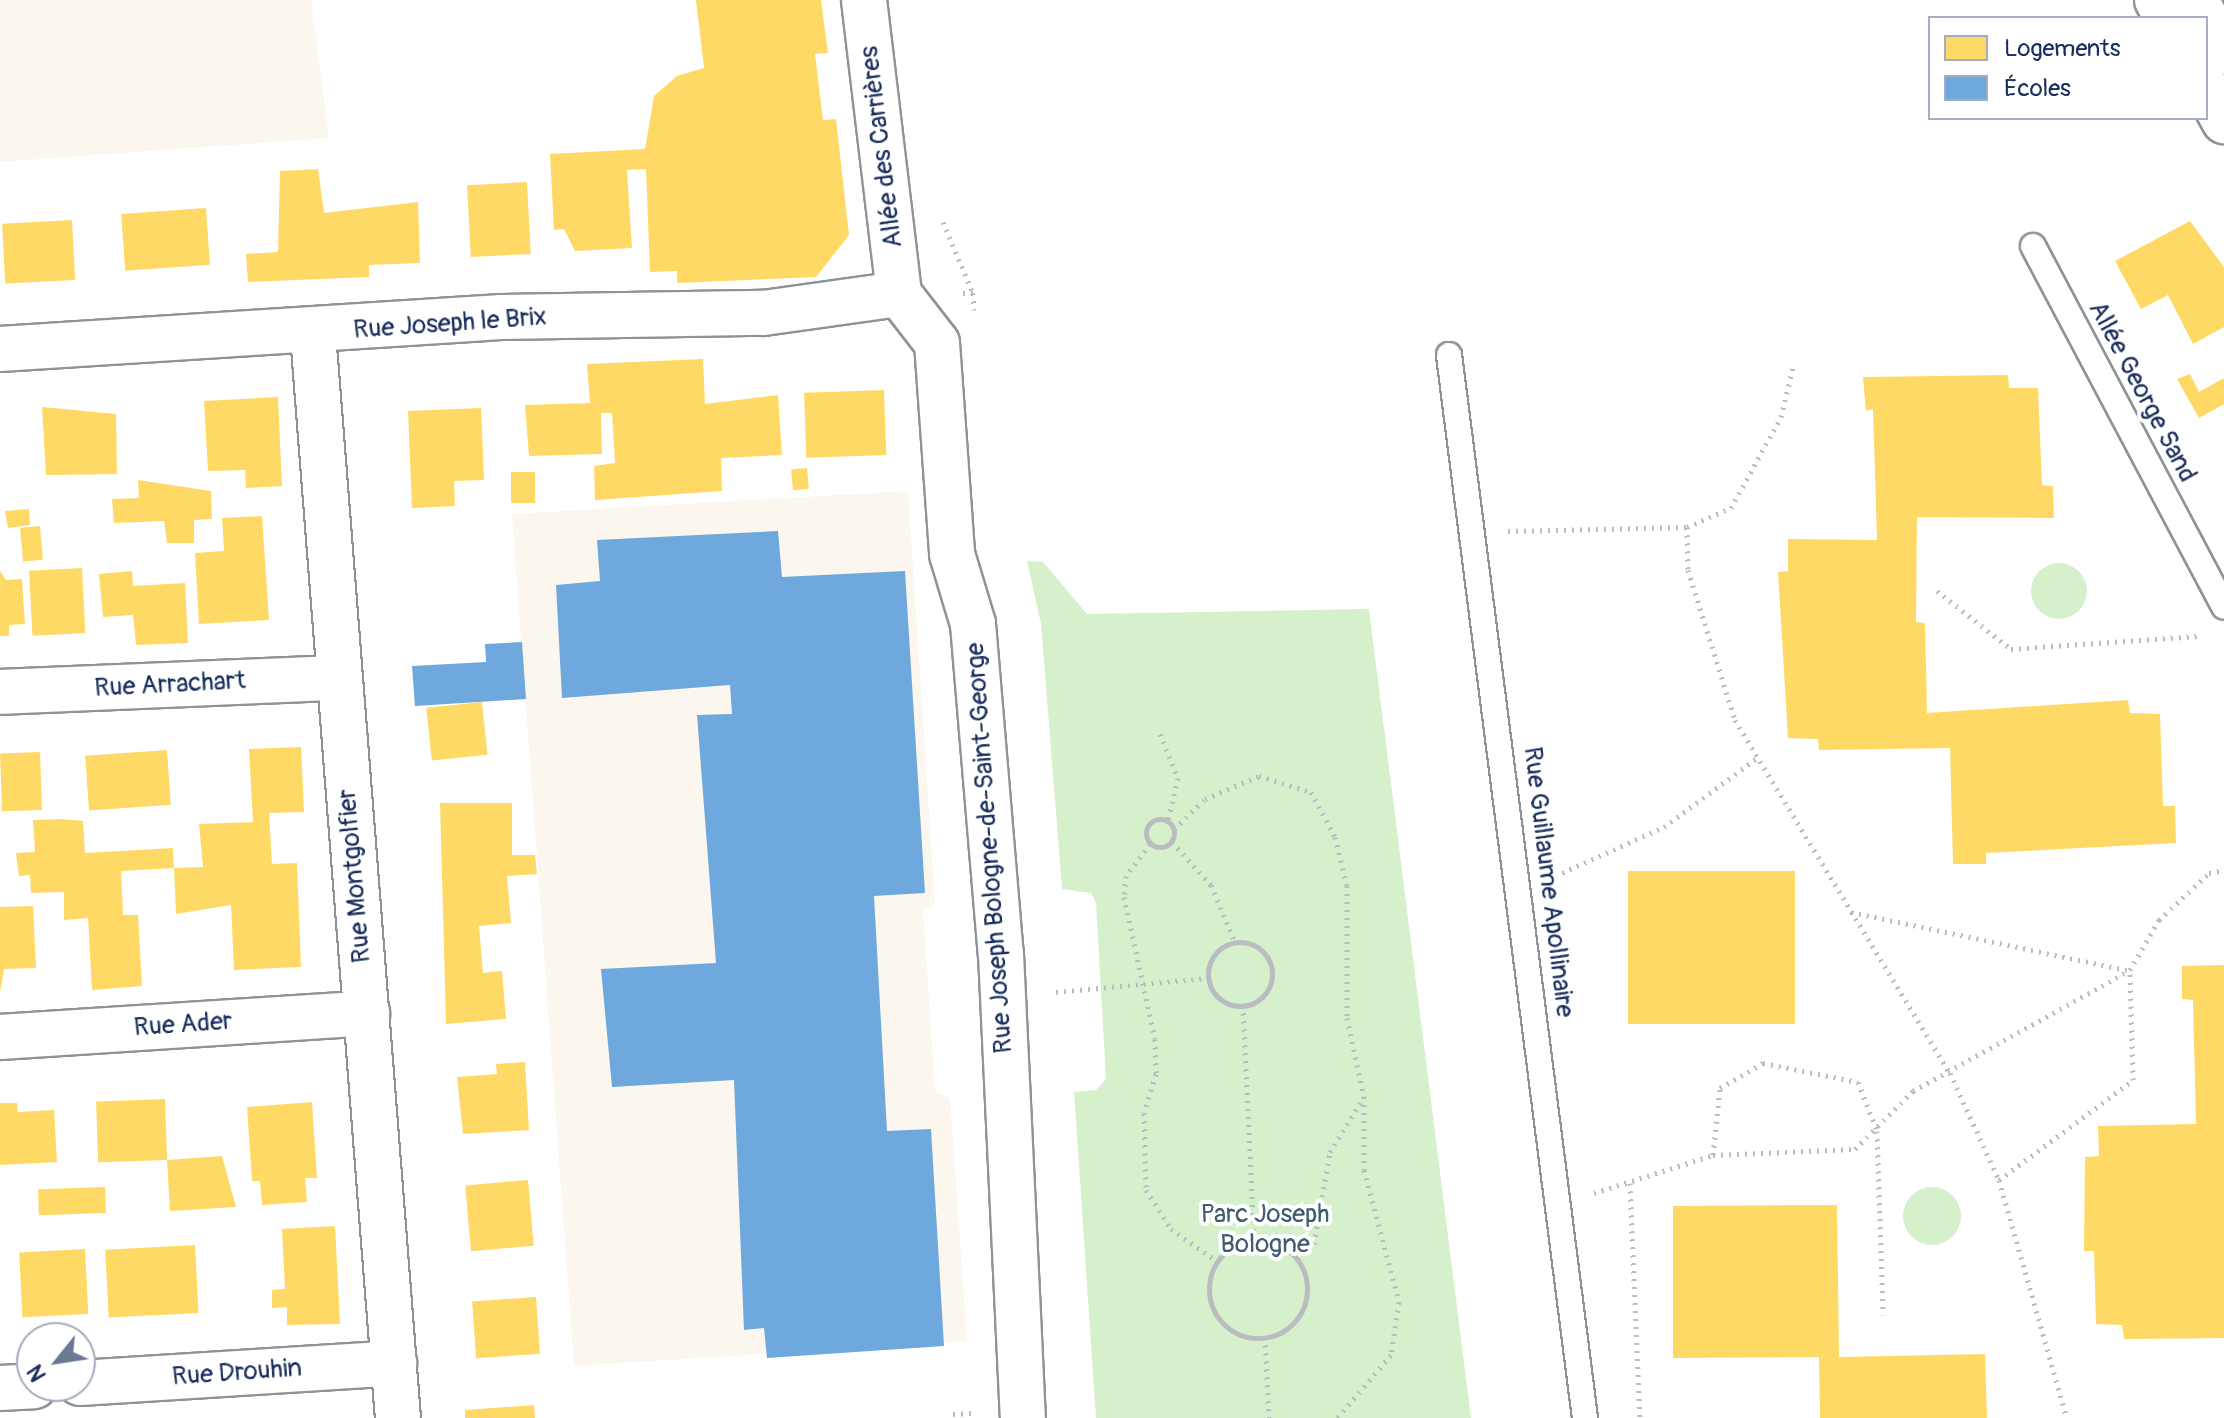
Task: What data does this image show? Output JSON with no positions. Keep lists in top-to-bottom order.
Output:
{
  "streets": {
    "street": [
      "Allée des Carrières",
      "Rue Joseph le Brix",
      "Rue Arrachart",
      "Rue Joseph Bologne-de-Saint-George",
      "Rue Montgolfier",
      "Rue Ader",
      "Rue Drouhin"
    ],
    "lane": ["Allée George Sand", "Rue Guillaume Apollinaire"]
  },
  "crossings": [
    ["Allée des Carrières", "Rue Joseph le Brix"],
    ["Allée des Carrières", "Rue Joseph Bologne-de-Saint-George"],
    ["Rue Joseph le Brix", "Rue Joseph Bologne-de-Saint-George"],
    ["Rue Joseph le Brix", "Rue Montgolfier"],
    ["Rue Arrachart", "Rue Montgolfier"],
    ["Rue Montgolfier", "Rue Ader"],
    ["Rue Montgolfier", "Rue Drouhin"]
  ],
  "parks": ["Parc Joseph Bologne"],
  "legend": ["Logements", "Écoles"],
  "north": "bottom left"
}
